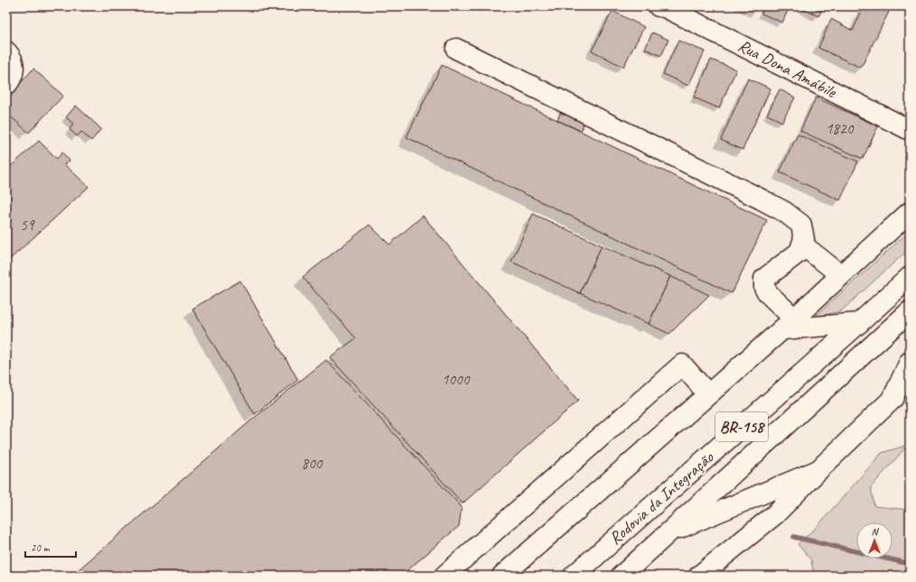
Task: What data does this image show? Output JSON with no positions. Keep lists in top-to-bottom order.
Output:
{
  "streets": {
    "main road": ["Rua Dona Amábile", "BR-158", "Rodovia da Integração"]
  },
  "crossings": [
    ["BR-158", "Rodovia da Integração"]
  ],
  "house_numbers": [
    "1820",
    "59",
    "1000",
    "800"
  ],
  "scale_bar": "20 m",
  "north": "top"
}
